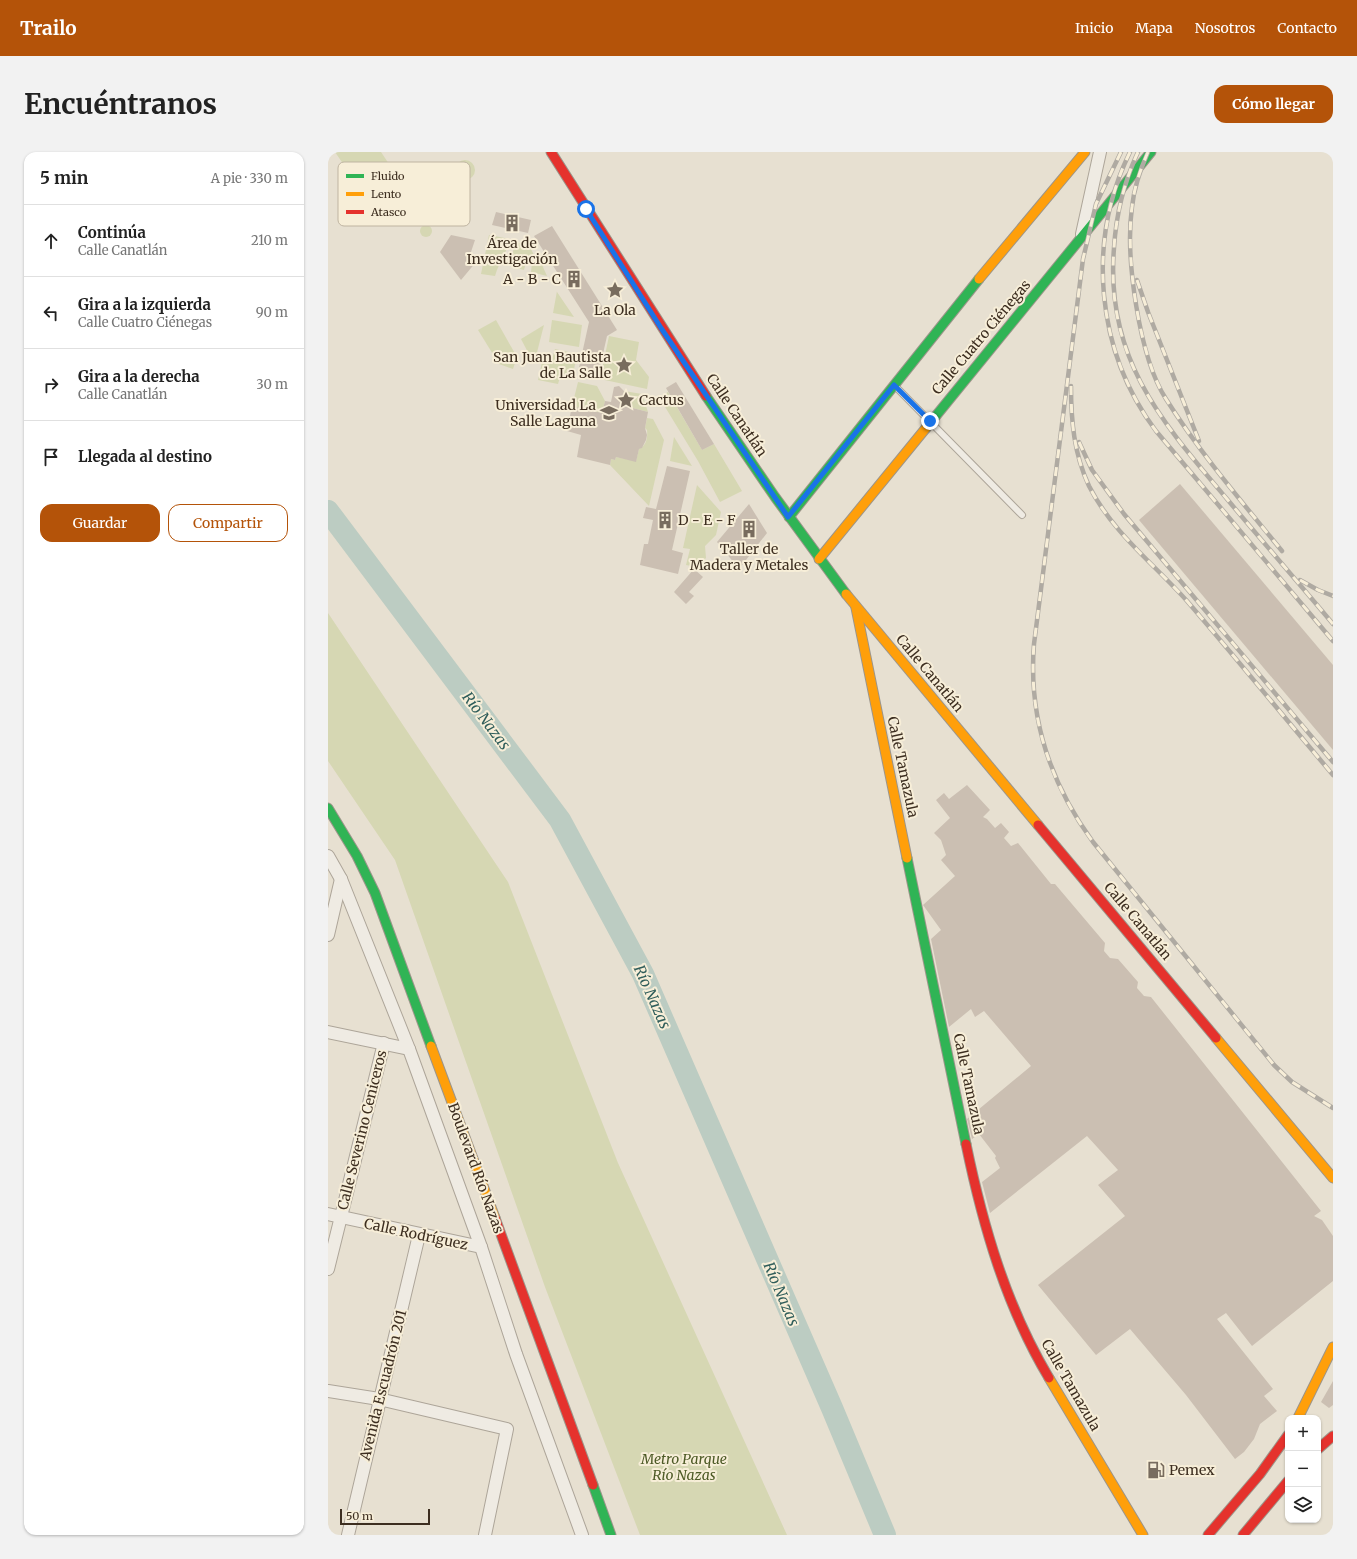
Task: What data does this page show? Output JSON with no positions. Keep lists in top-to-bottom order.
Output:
{
  "streets": {
    "street": [
      "Calle Cuatro Ciénegas",
      "Calle Canatlán",
      "Calle Tamazula",
      "Calle Severino Ceniceros",
      "Boulevard Río Nazas",
      "Calle Rodríguez",
      "Avenida Escuadrón 201"
    ]
  },
  "crossings": [
    ["Calle Cuatro Ciénegas", "Calle Canatlán"],
    ["Calle Canatlán", "Calle Tamazula"],
    ["Calle Severino Ceniceros", "Boulevard Río Nazas"],
    ["Calle Severino Ceniceros", "Calle Rodríguez"],
    ["Boulevard Río Nazas", "Calle Rodríguez"],
    ["Calle Rodríguez", "Avenida Escuadrón 201"]
  ],
  "water": ["Río Nazas"],
  "parks": ["Metro Parque Río Nazas"],
  "places": {
    "building": [
      "Área de Investigación",
      "A - B - C",
      "D - E - F",
      "Taller de Madera y Metales"
    ],
    "place": ["La Ola", "San Juan Bautista de La Salle", "Cactus"],
    "school or university": ["Universidad La Salle Laguna"],
    "fuel station": ["Pemex"]
  },
  "legend": ["Fluido", "Lento", "Atasco"],
  "scale_bar": "50 m",
  "page": {
    "header": "Trailo",
    "nav": [
      "Inicio",
      "Mapa",
      "Nosotros",
      "Contacto"
    ],
    "buttons": [
      "Cómo llegar",
      ["Guardar", "Compartir"]
    ],
    "title": "Encuéntranos",
    "heading": ["5 min", "A pie · 330 m"],
    "list": [
      ["Continúa", "Calle Canatlán", "210 m"],
      ["Gira a la izquierda", "Calle Cuatro Ciénegas", "90 m"],
      ["Gira a la derecha", "Calle Canatlán", "30 m"],
      "Llegada al destino"
    ],
    "map_buttons": ["+", "−"],
    "scale": "50 m"
  }
}
